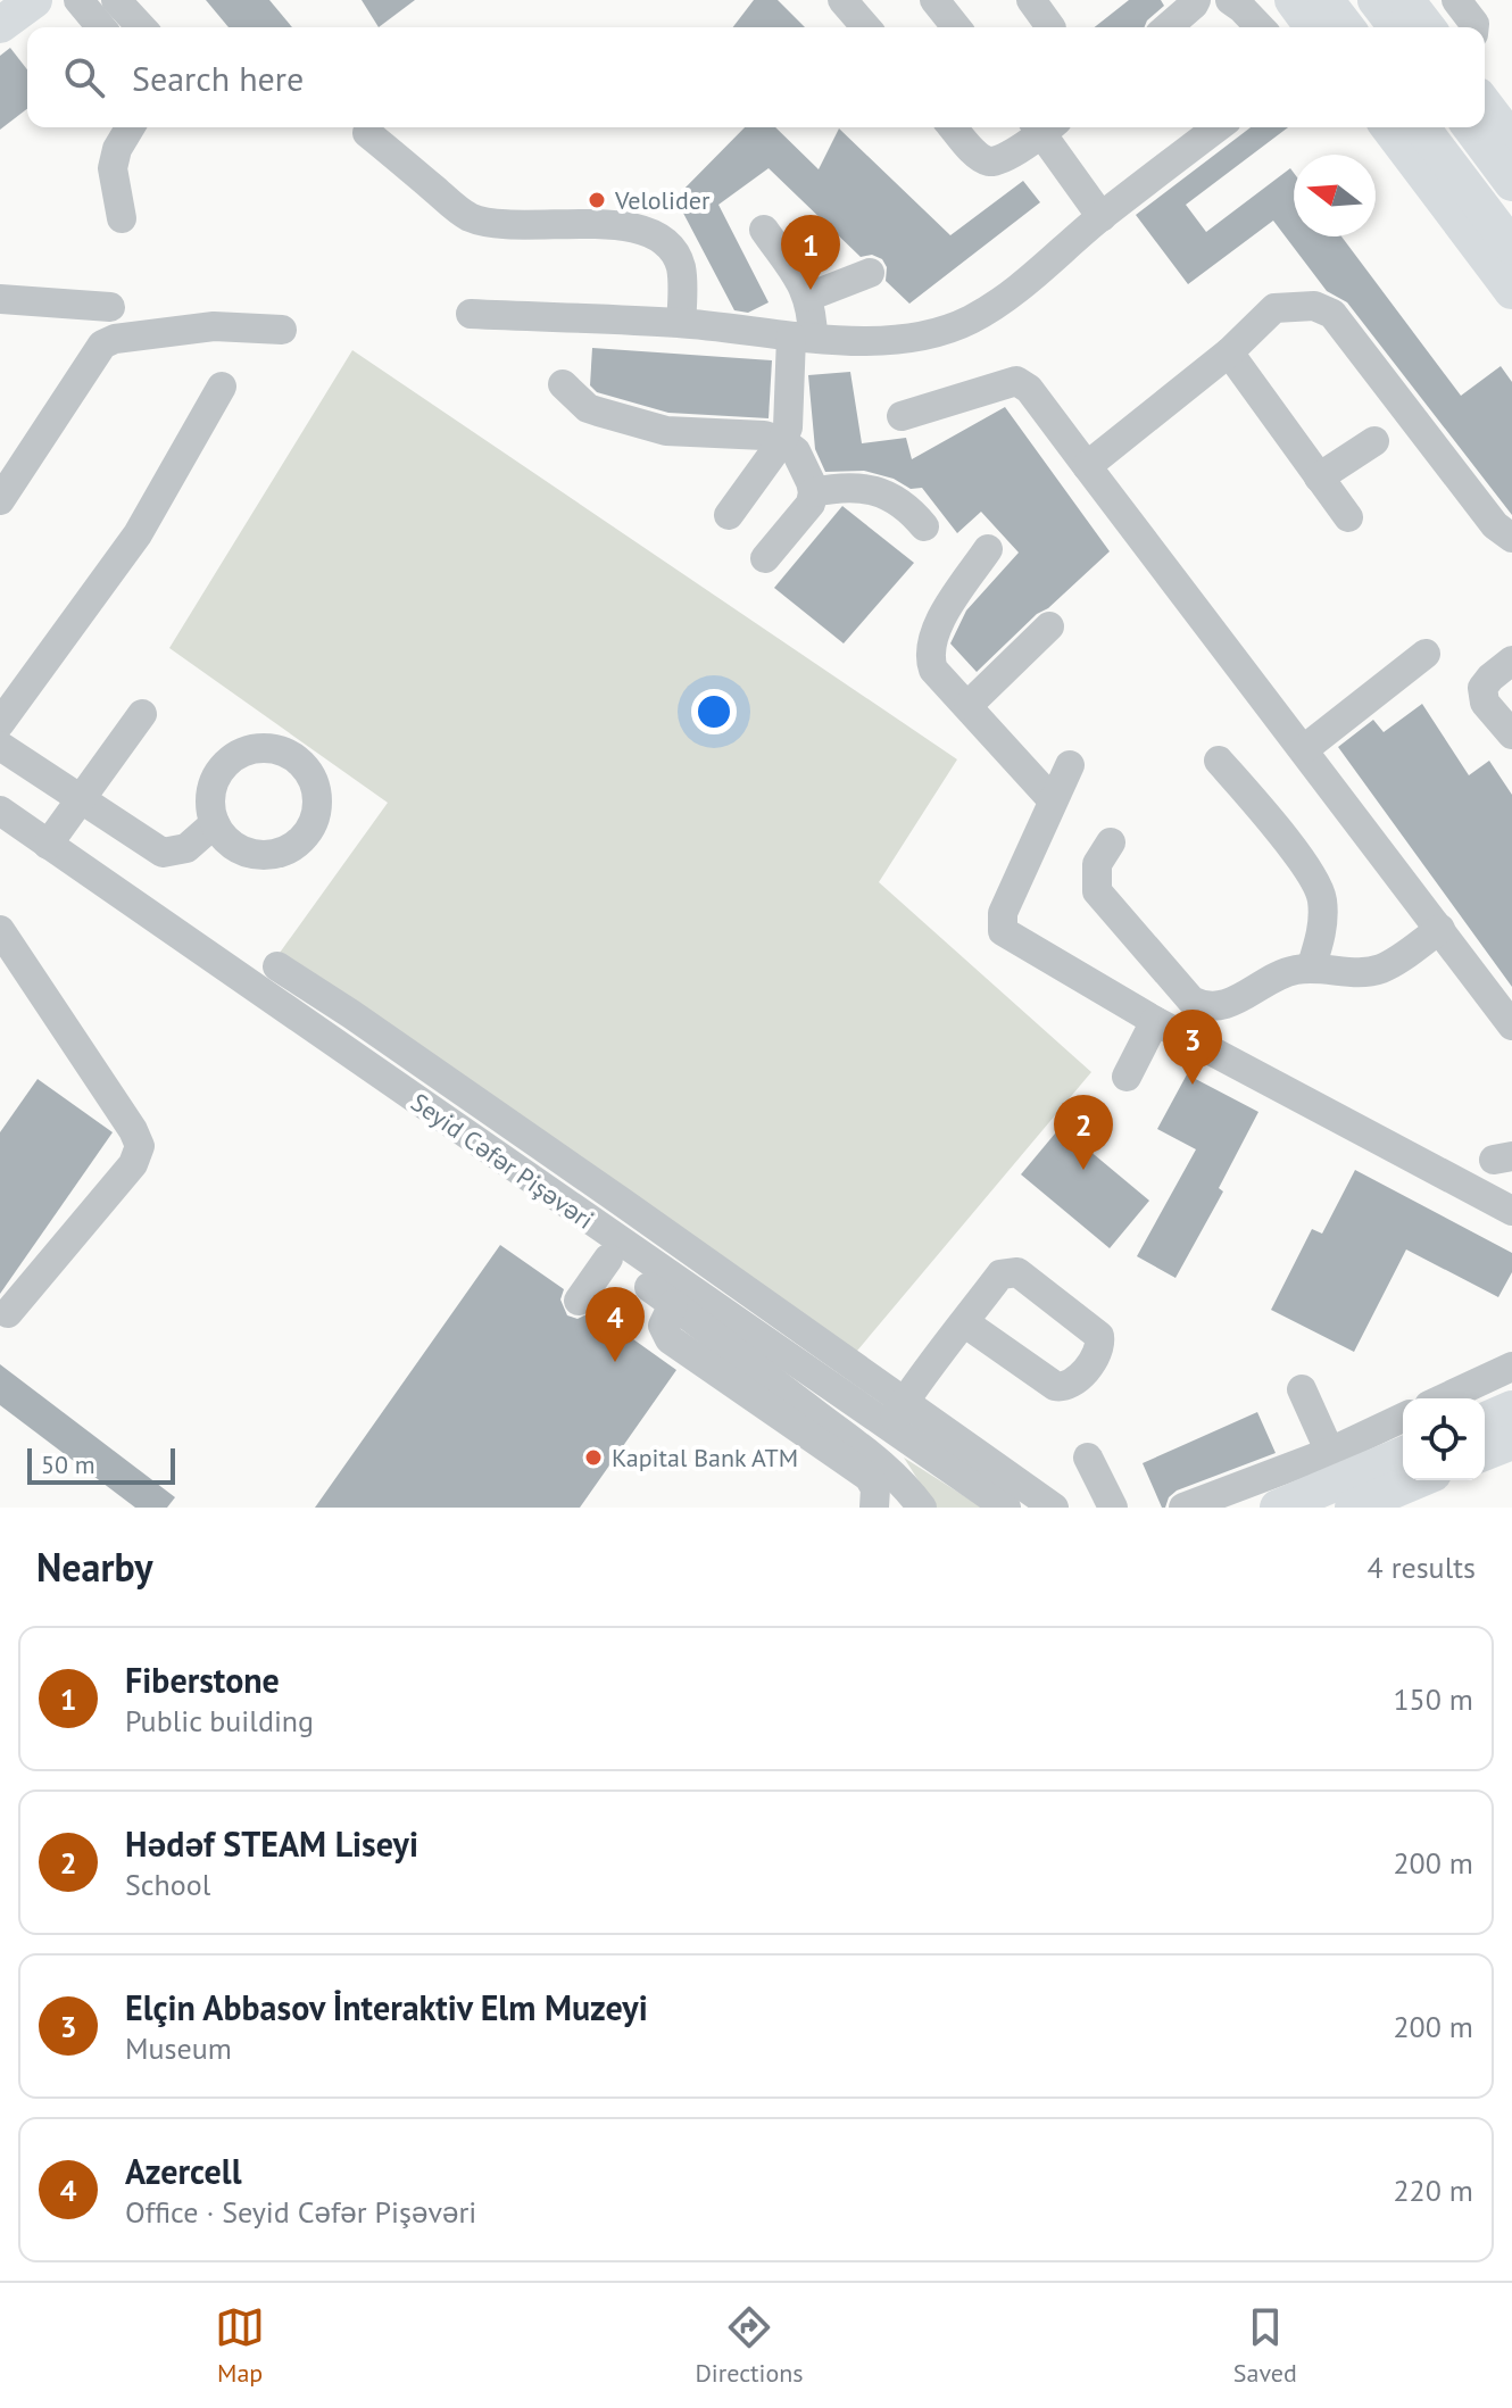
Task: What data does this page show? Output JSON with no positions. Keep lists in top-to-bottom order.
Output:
{
  "streets": {
    "street": ["Seyid Cəfər Pişəvəri"]
  },
  "places": ["Velolider", "Kapital Bank ATM"],
  "scale_bar": "50 m",
  "north": "left",
  "page": {
    "search": "Search here",
    "pins": [
      "1",
      "3",
      "2",
      "4"
    ],
    "scale": "50 m",
    "heading": ["Nearby", "4 results"],
    "list": [
      {
        "mark": "1",
        "name": "Fiberstone",
        "note": "Public building",
        "value": "150 m"
      },
      {
        "mark": "2",
        "name": "Hədəf STEAM Liseyi",
        "note": "School",
        "value": "200 m"
      },
      {
        "mark": "3",
        "name": "Elçin Abbasov İnteraktiv Elm Muzeyi",
        "note": "Museum",
        "value": "200 m"
      },
      {
        "mark": "4",
        "name": "Azercell",
        "note": "Office · Seyid Cəfər Pişəvəri",
        "value": "220 m"
      }
    ],
    "nav": ["Map", "Directions", "Saved"]
  }
}
